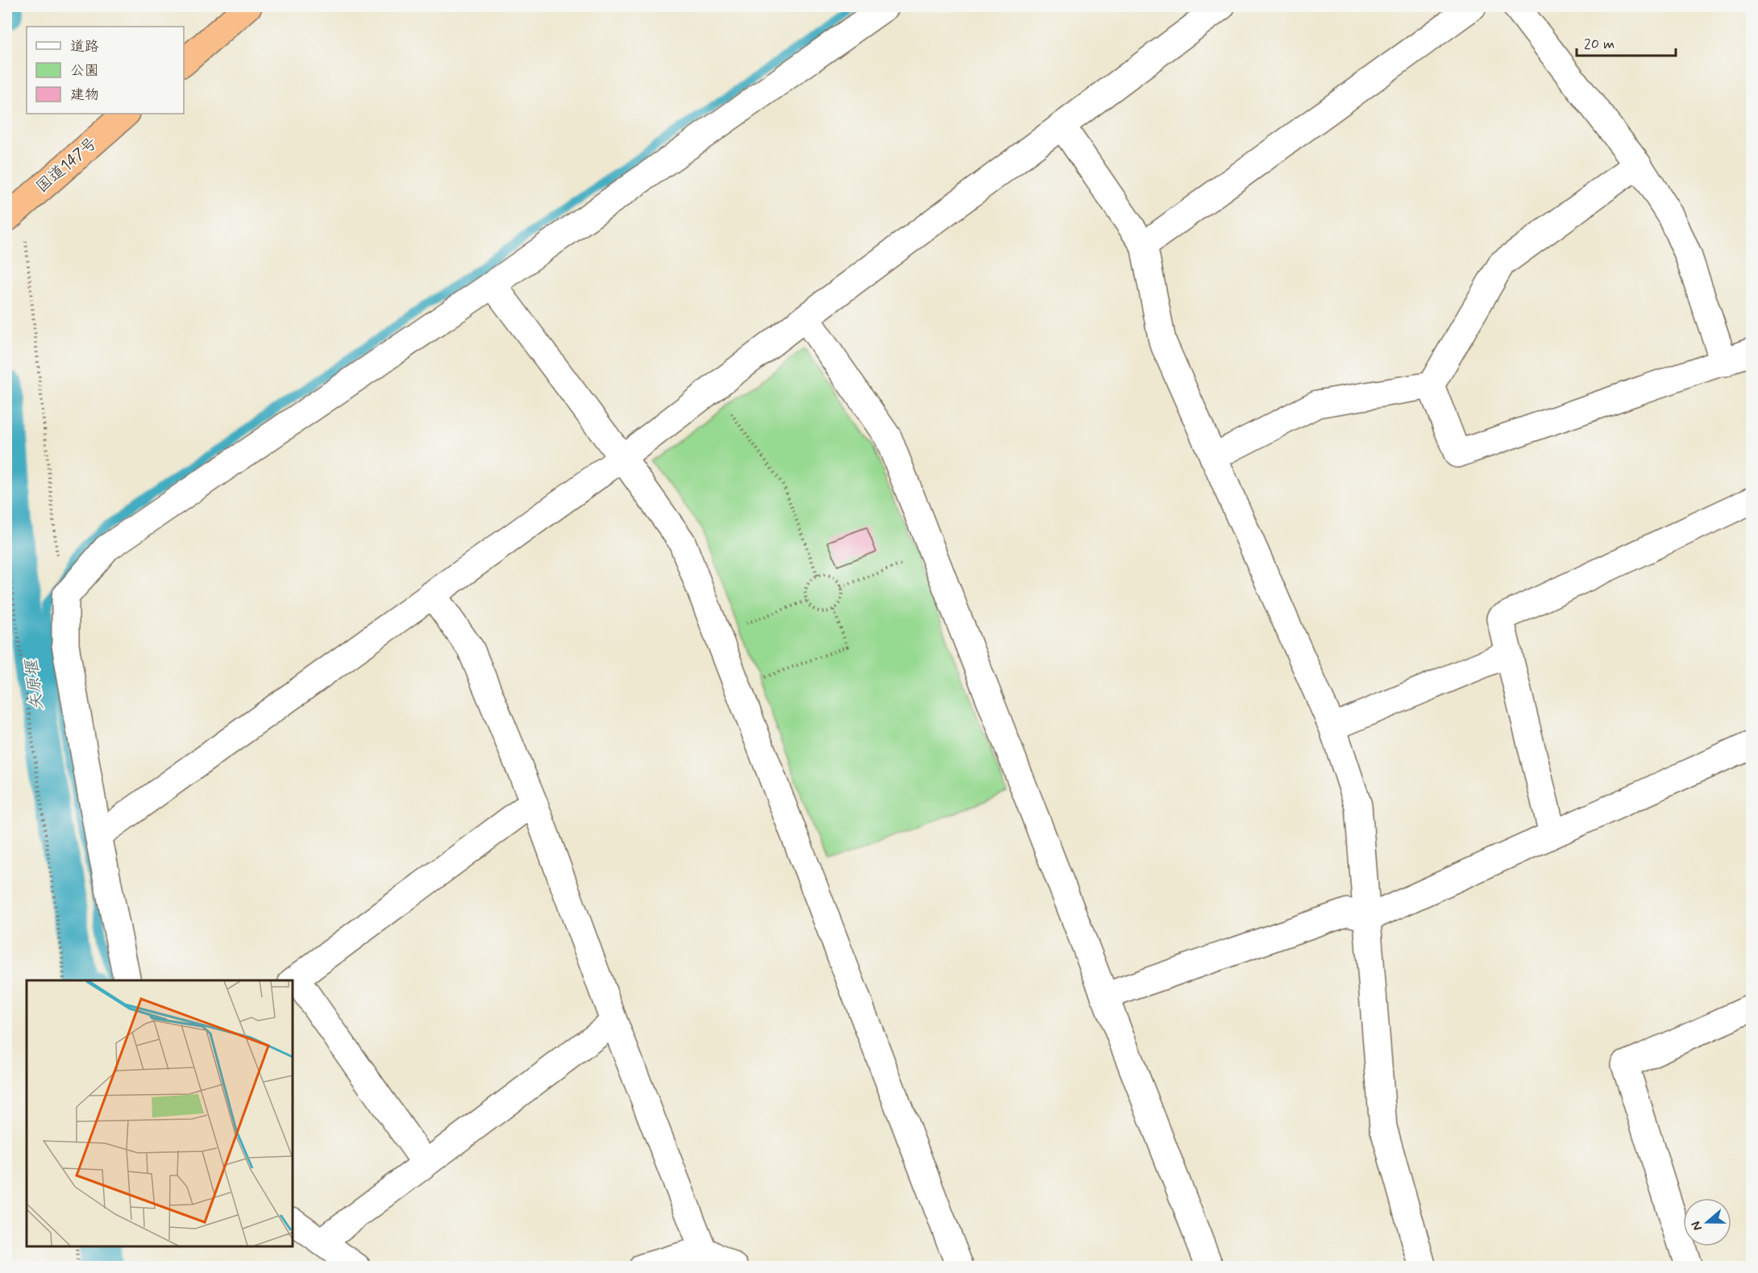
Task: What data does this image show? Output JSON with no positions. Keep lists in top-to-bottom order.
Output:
{
  "streets": {
    "highway": ["国道147号"]
  },
  "water": ["矢原堰"],
  "legend": ["道路", "公園", "建物"],
  "scale_bar": "20 m",
  "north": "left"
}
